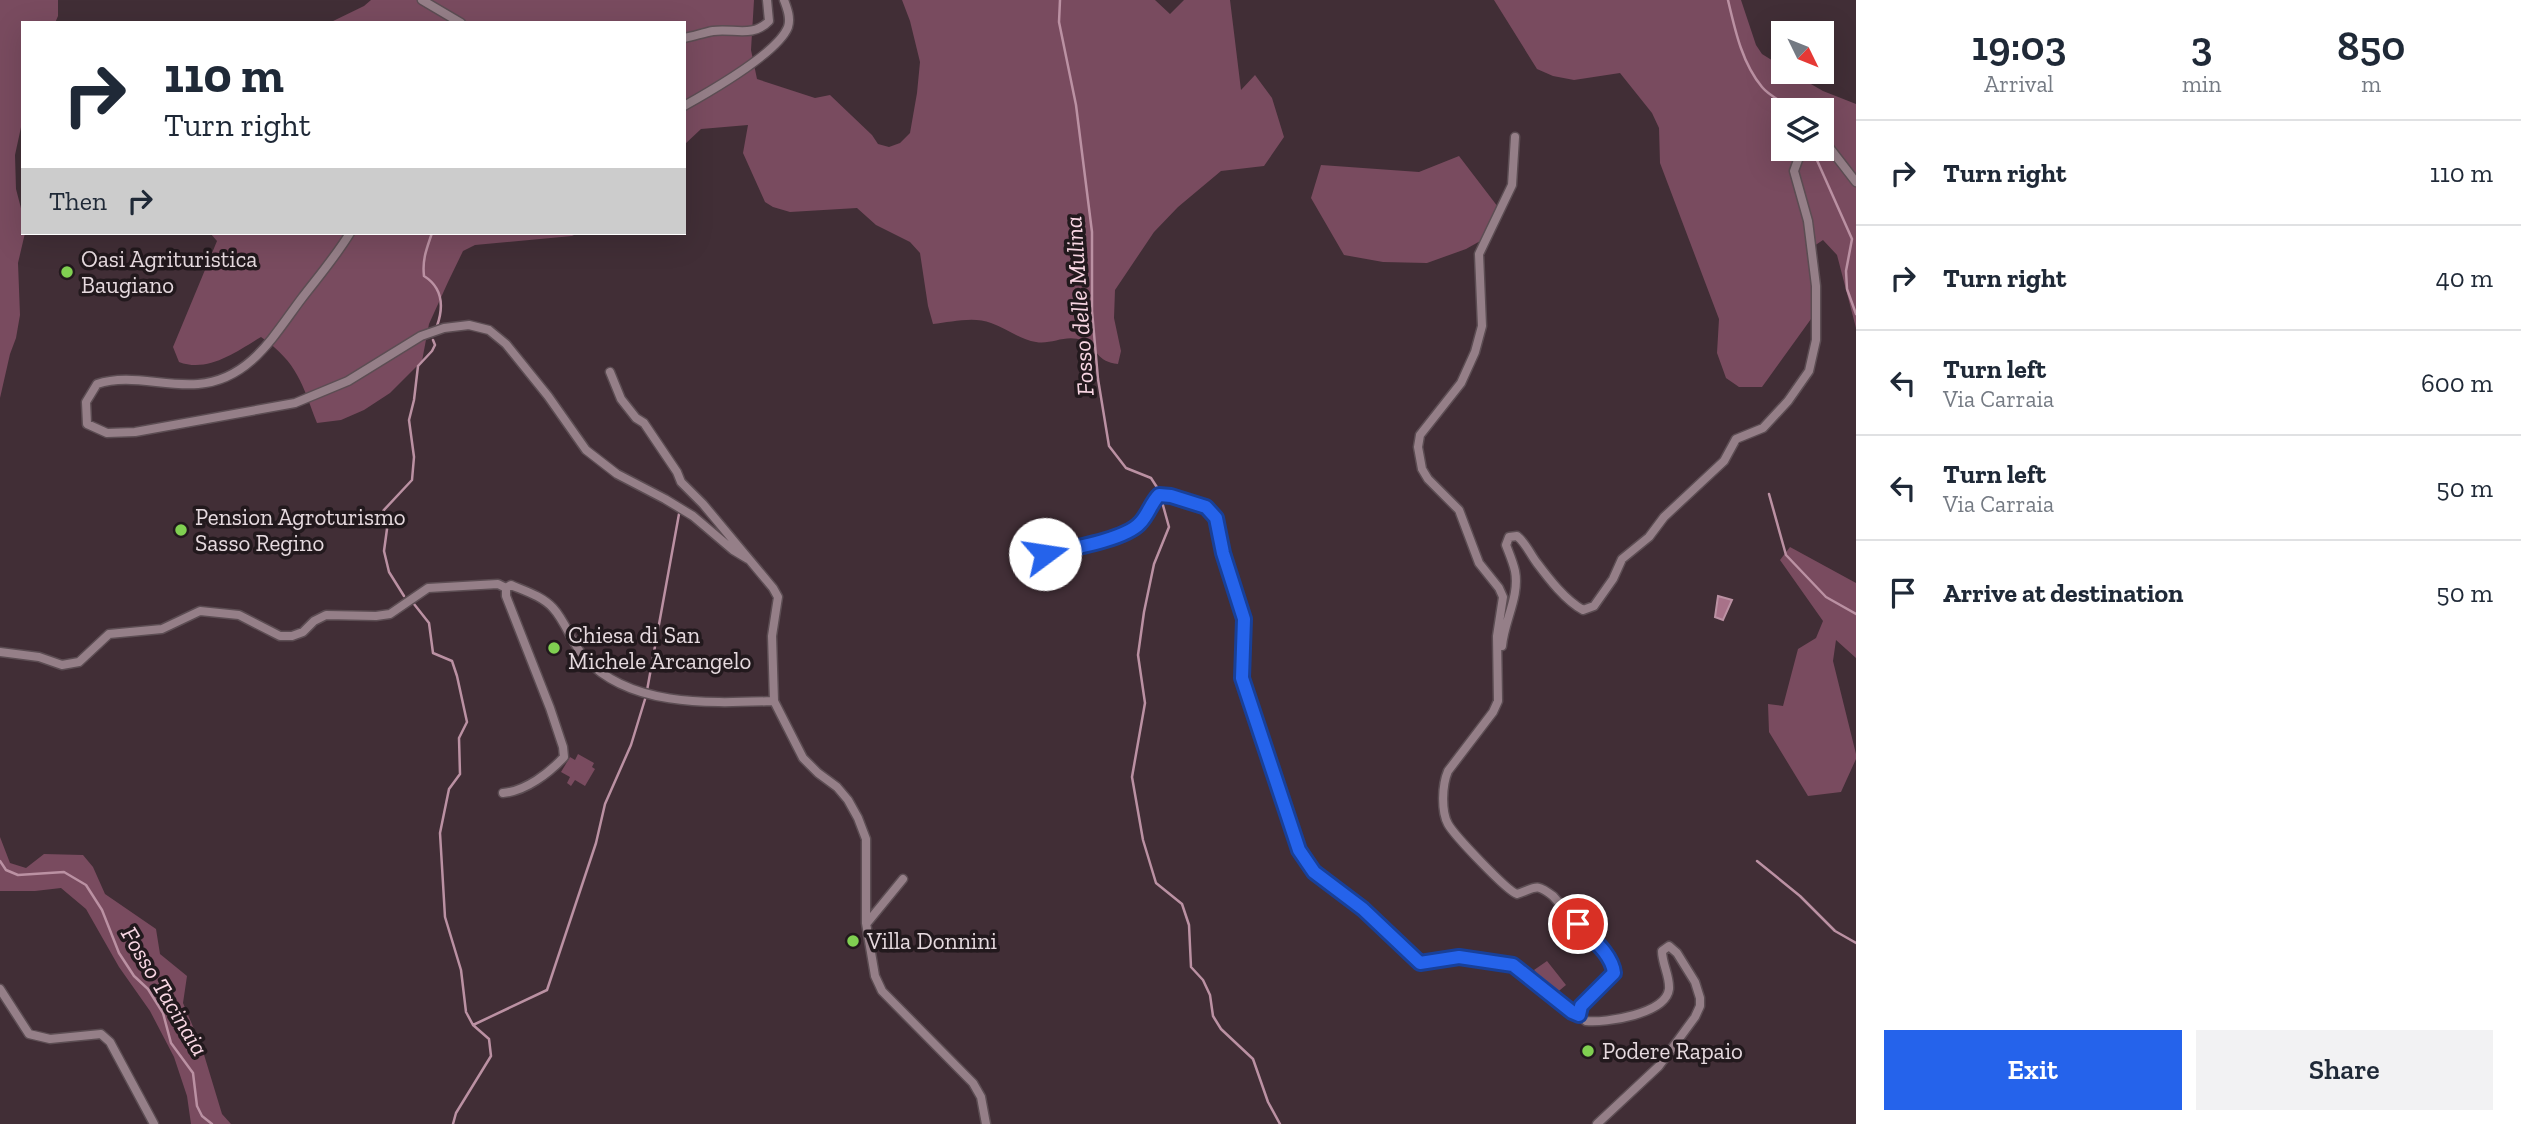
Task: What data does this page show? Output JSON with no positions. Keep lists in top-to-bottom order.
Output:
{
  "water": ["Fosso delle Mulina", "Fosso Tacinaia"],
  "places": [
    "Oasi Agrituristica Baugiano",
    "Pension Agroturismo Sasso Regino",
    "Chiesa di San Michele Arcangelo",
    "Villa Donnini",
    "Podere Rapaio"
  ],
  "north": "bottom right",
  "page": {
    "eta": [
      "19:03",
      "Arrival",
      "3",
      "min",
      "850",
      "m"
    ],
    "turn": ["110 m", "Turn right"],
    "list": [
      {
        "name": "Turn right",
        "value": "110 m"
      },
      {
        "name": "Turn right",
        "value": "40 m"
      },
      {
        "name": "Turn left",
        "note": "Via Carraia",
        "value": "600 m"
      },
      {
        "name": "Turn left",
        "note": "Via Carraia",
        "value": "50 m"
      },
      {
        "name": "Arrive at destination",
        "value": "50 m"
      }
    ],
    "then": "Then",
    "buttons": ["Exit", "Share"]
  }
}
